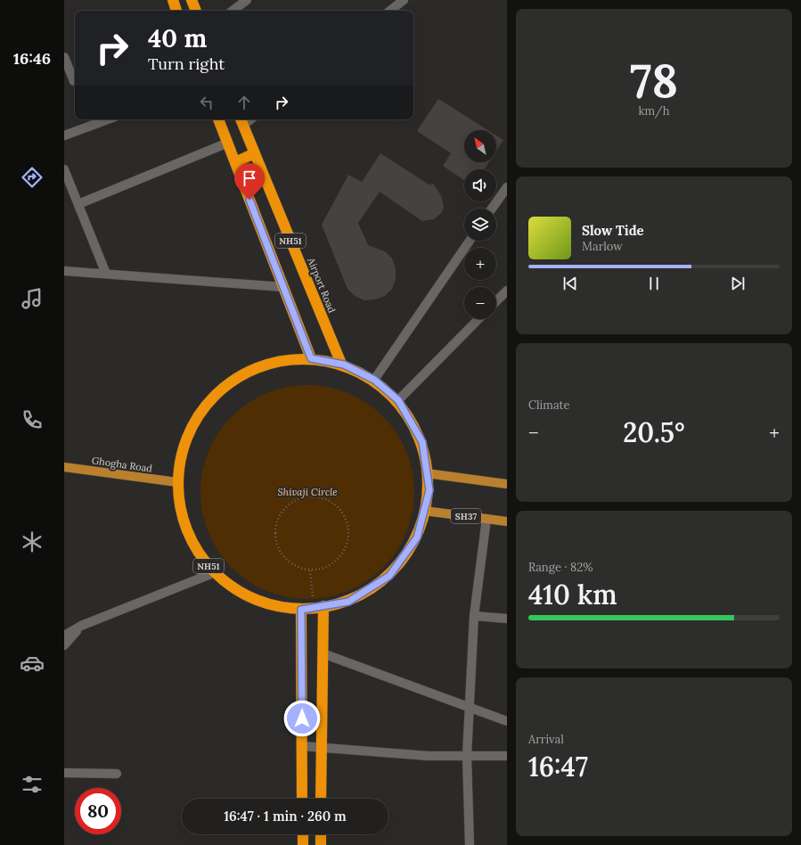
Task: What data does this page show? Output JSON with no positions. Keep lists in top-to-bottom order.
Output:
{
  "streets": {
    "highway": ["NH51", "Airport Road"],
    "main road": ["Ghogha Road", "SH37"]
  },
  "crossings": [
    ["NH51", "Airport Road"],
    ["NH51", "Ghogha Road"],
    ["NH51", "SH37"]
  ],
  "parks": ["Shivaji Circle"],
  "north": "top left",
  "page": {
    "tabs": "16:46",
    "tile": [
      ["78", "km/h"],
      "Climate",
      ["Range · 82%", "410 km"],
      ["Arrival", "16:47"]
    ],
    "turn": ["40 m", "Turn right"],
    "map_buttons": ["+", "−"],
    "song": ["Slow Tide", "Marlow"],
    "heat": ["−", "20.5°", "+"],
    "limit": "80",
    "trip": "16:47 · 1 min · 260 m"
  }
}
